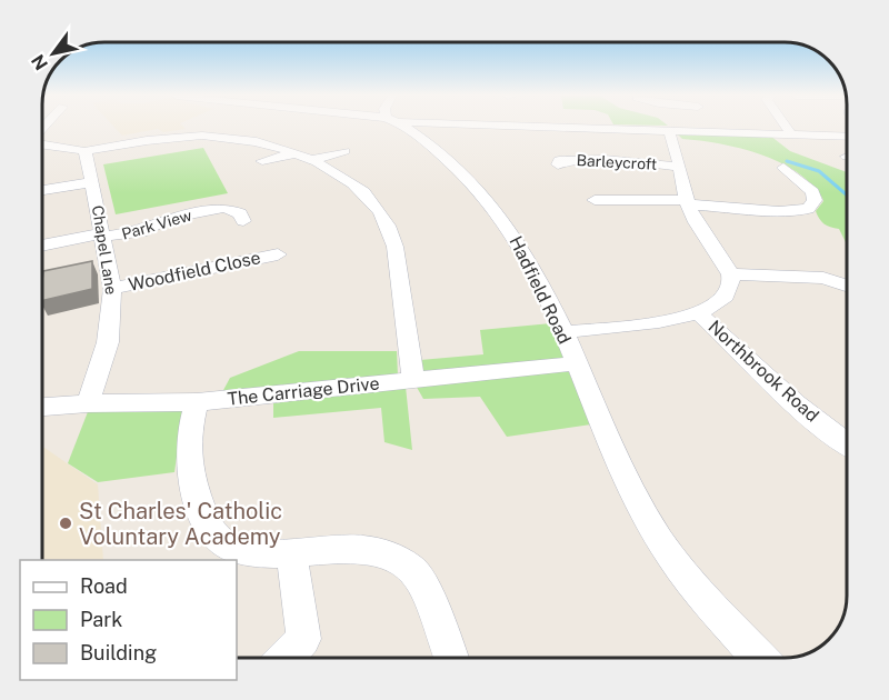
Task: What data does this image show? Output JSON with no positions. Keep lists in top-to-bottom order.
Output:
{
  "streets": {
    "street": [
      "Barleycroft",
      "Park View",
      "Chapel Lane",
      "Woodfield Close",
      "Hadfield Road",
      "Northbrook Road",
      "The Carriage Drive"
    ]
  },
  "crossings": [
    ["Park View", "Chapel Lane"],
    ["Chapel Lane", "Woodfield Close"],
    ["Chapel Lane", "The Carriage Drive"],
    ["Hadfield Road", "The Carriage Drive"]
  ],
  "places": ["St Charles' Catholic Voluntary Academy"],
  "legend": ["Road", "Park", "Building"],
  "north": "bottom left"
}
